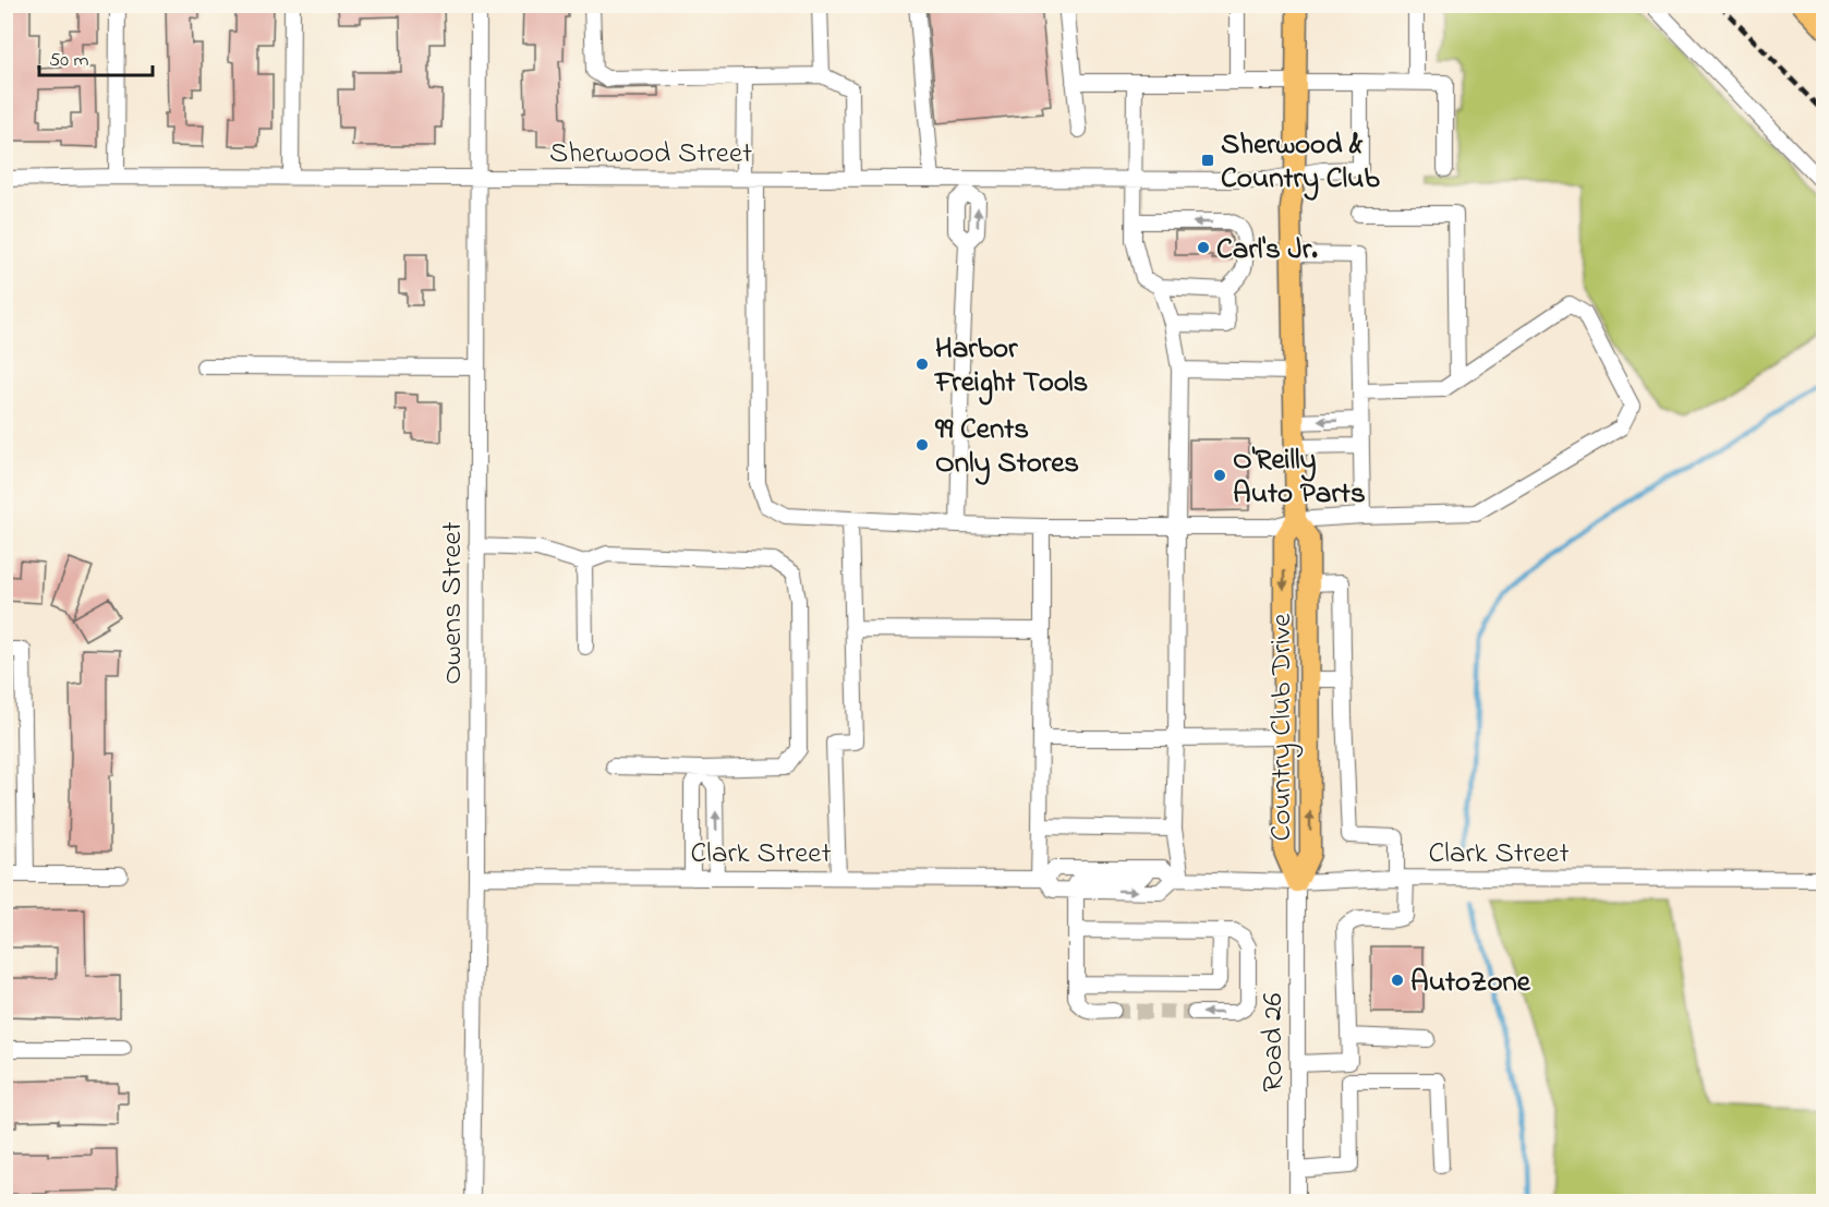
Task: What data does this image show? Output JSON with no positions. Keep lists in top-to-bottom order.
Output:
{
  "streets": {
    "main road": ["Country Club Drive"],
    "street": [
      "Sherwood Street",
      "Owens Street",
      "Clark Street",
      "Road 26"
    ]
  },
  "crossings": [
    ["Sherwood Street", "Owens Street"],
    ["Sherwood Street", "Country Club Drive"],
    ["Owens Street", "Clark Street"],
    ["Country Club Drive", "Clark Street"],
    ["Country Club Drive", "Road 26"],
    ["Clark Street", "Road 26"]
  ],
  "places": {
    "transit": ["Sherwood & Country Club"],
    "other": [
      "Carl's Jr.",
      "Harbor Freight Tools",
      "99 Cents Only Stores",
      "O'Reilly Auto Parts",
      "AutoZone"
    ]
  },
  "scale_bar": "50 m"
}
